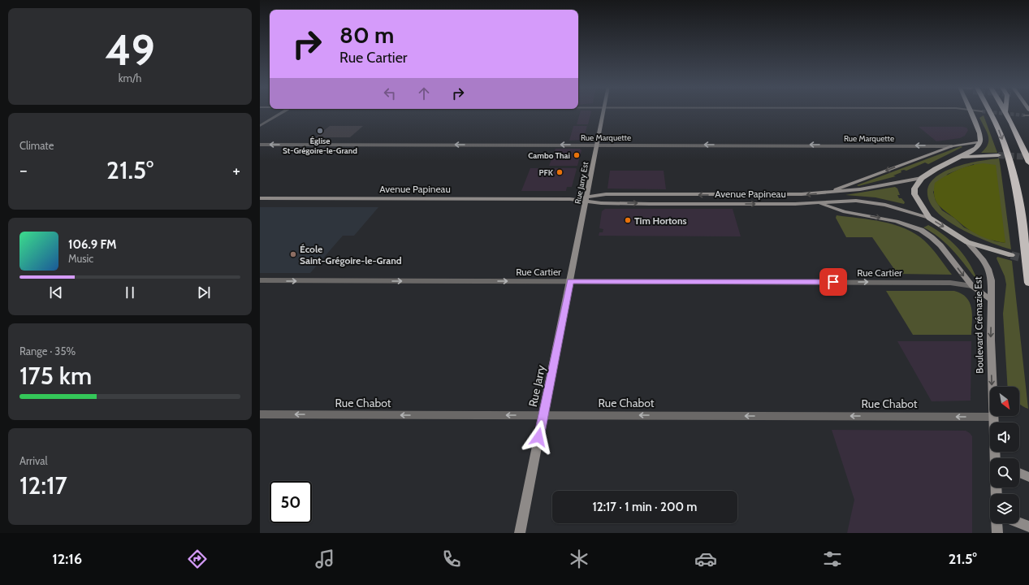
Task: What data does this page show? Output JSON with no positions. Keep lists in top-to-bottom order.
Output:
{
  "streets": {
    "main road": [
      "Rue Jarry Est",
      "Avenue Papineau",
      "Boulevard Crémazie Est",
      "Rue Jarry"
    ],
    "street": ["Rue Marquette", "Rue Cartier", "Rue Chabot"]
  },
  "crossings": [
    ["Rue Marquette", "Rue Jarry Est"],
    ["Rue Jarry Est", "Avenue Papineau"],
    ["Rue Jarry Est", "Rue Cartier"],
    ["Rue Jarry Est", "Rue Jarry"],
    ["Avenue Papineau", "Boulevard Crémazie Est"],
    ["Rue Cartier", "Rue Jarry"],
    ["Boulevard Crémazie Est", "Rue Chabot"],
    ["Rue Jarry", "Rue Chabot"]
  ],
  "one_way": [
    "Rue Marquette",
    "Rue Cartier",
    "Boulevard Crémazie Est",
    "Rue Chabot"
  ],
  "places": [
    "Église St-Grégoire-le-Grand",
    "Cambo Thai",
    "PFK",
    "Tim Hortons",
    "École Saint-Grégoire-le-Grand"
  ],
  "north": "bottom right",
  "page": {
    "tile": [
      ["49", "km/h"],
      "Climate",
      ["Range · 35%", "175 km"],
      ["Arrival", "12:17"]
    ],
    "turn": ["80 m", "Rue Cartier"],
    "heat": ["−", "21.5°", "+"],
    "song": ["106.9 FM", "Music"],
    "limit": "50",
    "trip": "12:17 · 1 min · 200 m",
    "tabs": ["12:16", "21.5°"]
  }
}
